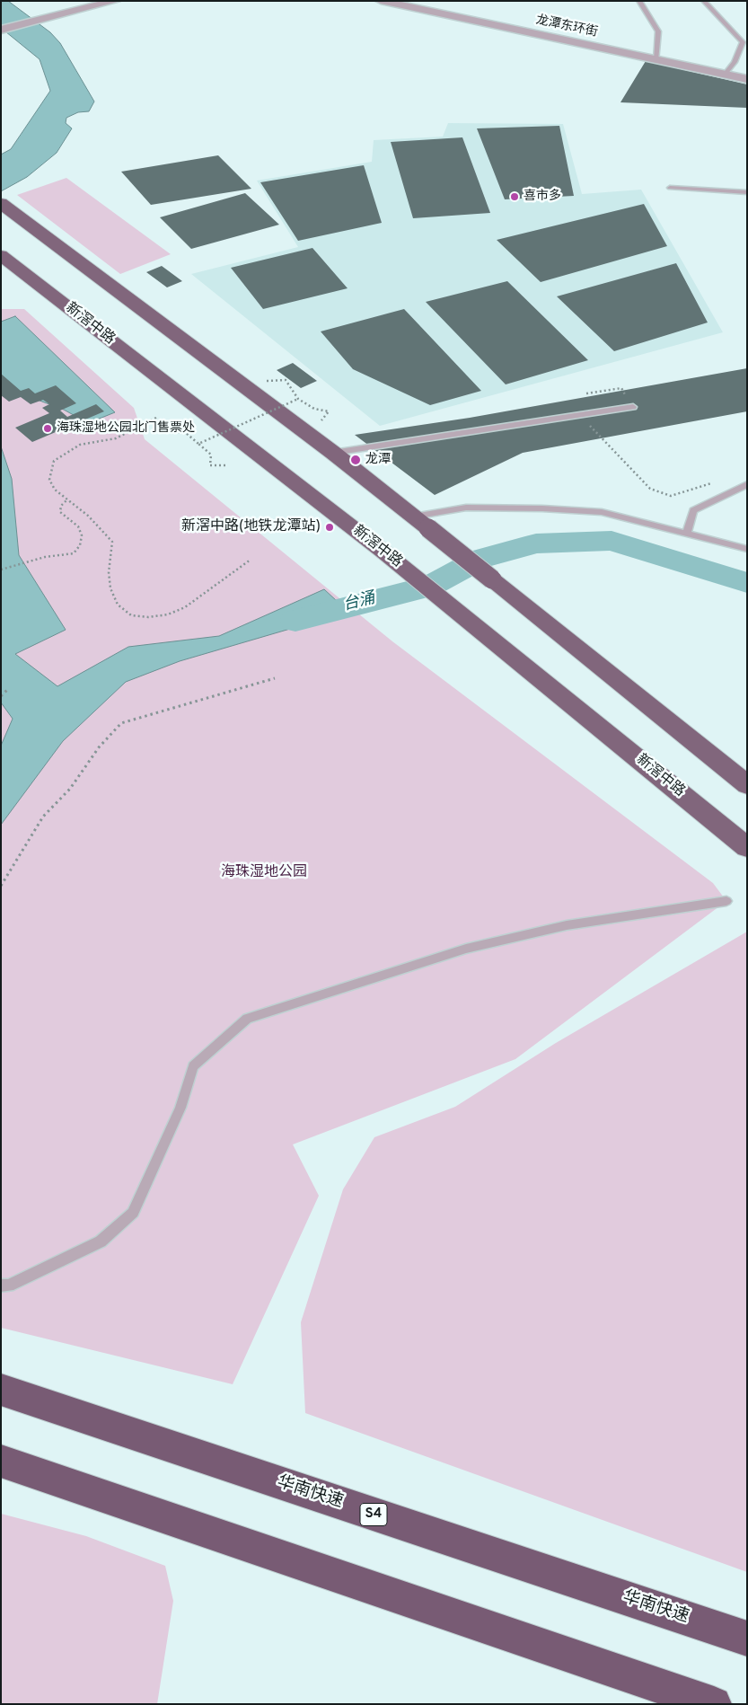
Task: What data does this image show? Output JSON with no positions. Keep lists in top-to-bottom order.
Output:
{
  "streets": {
    "highway": ["新滘中路", "华南快速", "S4"],
    "street": ["龙潭东环街"]
  },
  "water": ["台涌"],
  "parks": ["海珠湿地公园"],
  "places": [
    "喜市多",
    "海珠湿地公园北门售票处",
    "龙潭",
    "新滘中路(地铁龙潭站)"
  ]
}
